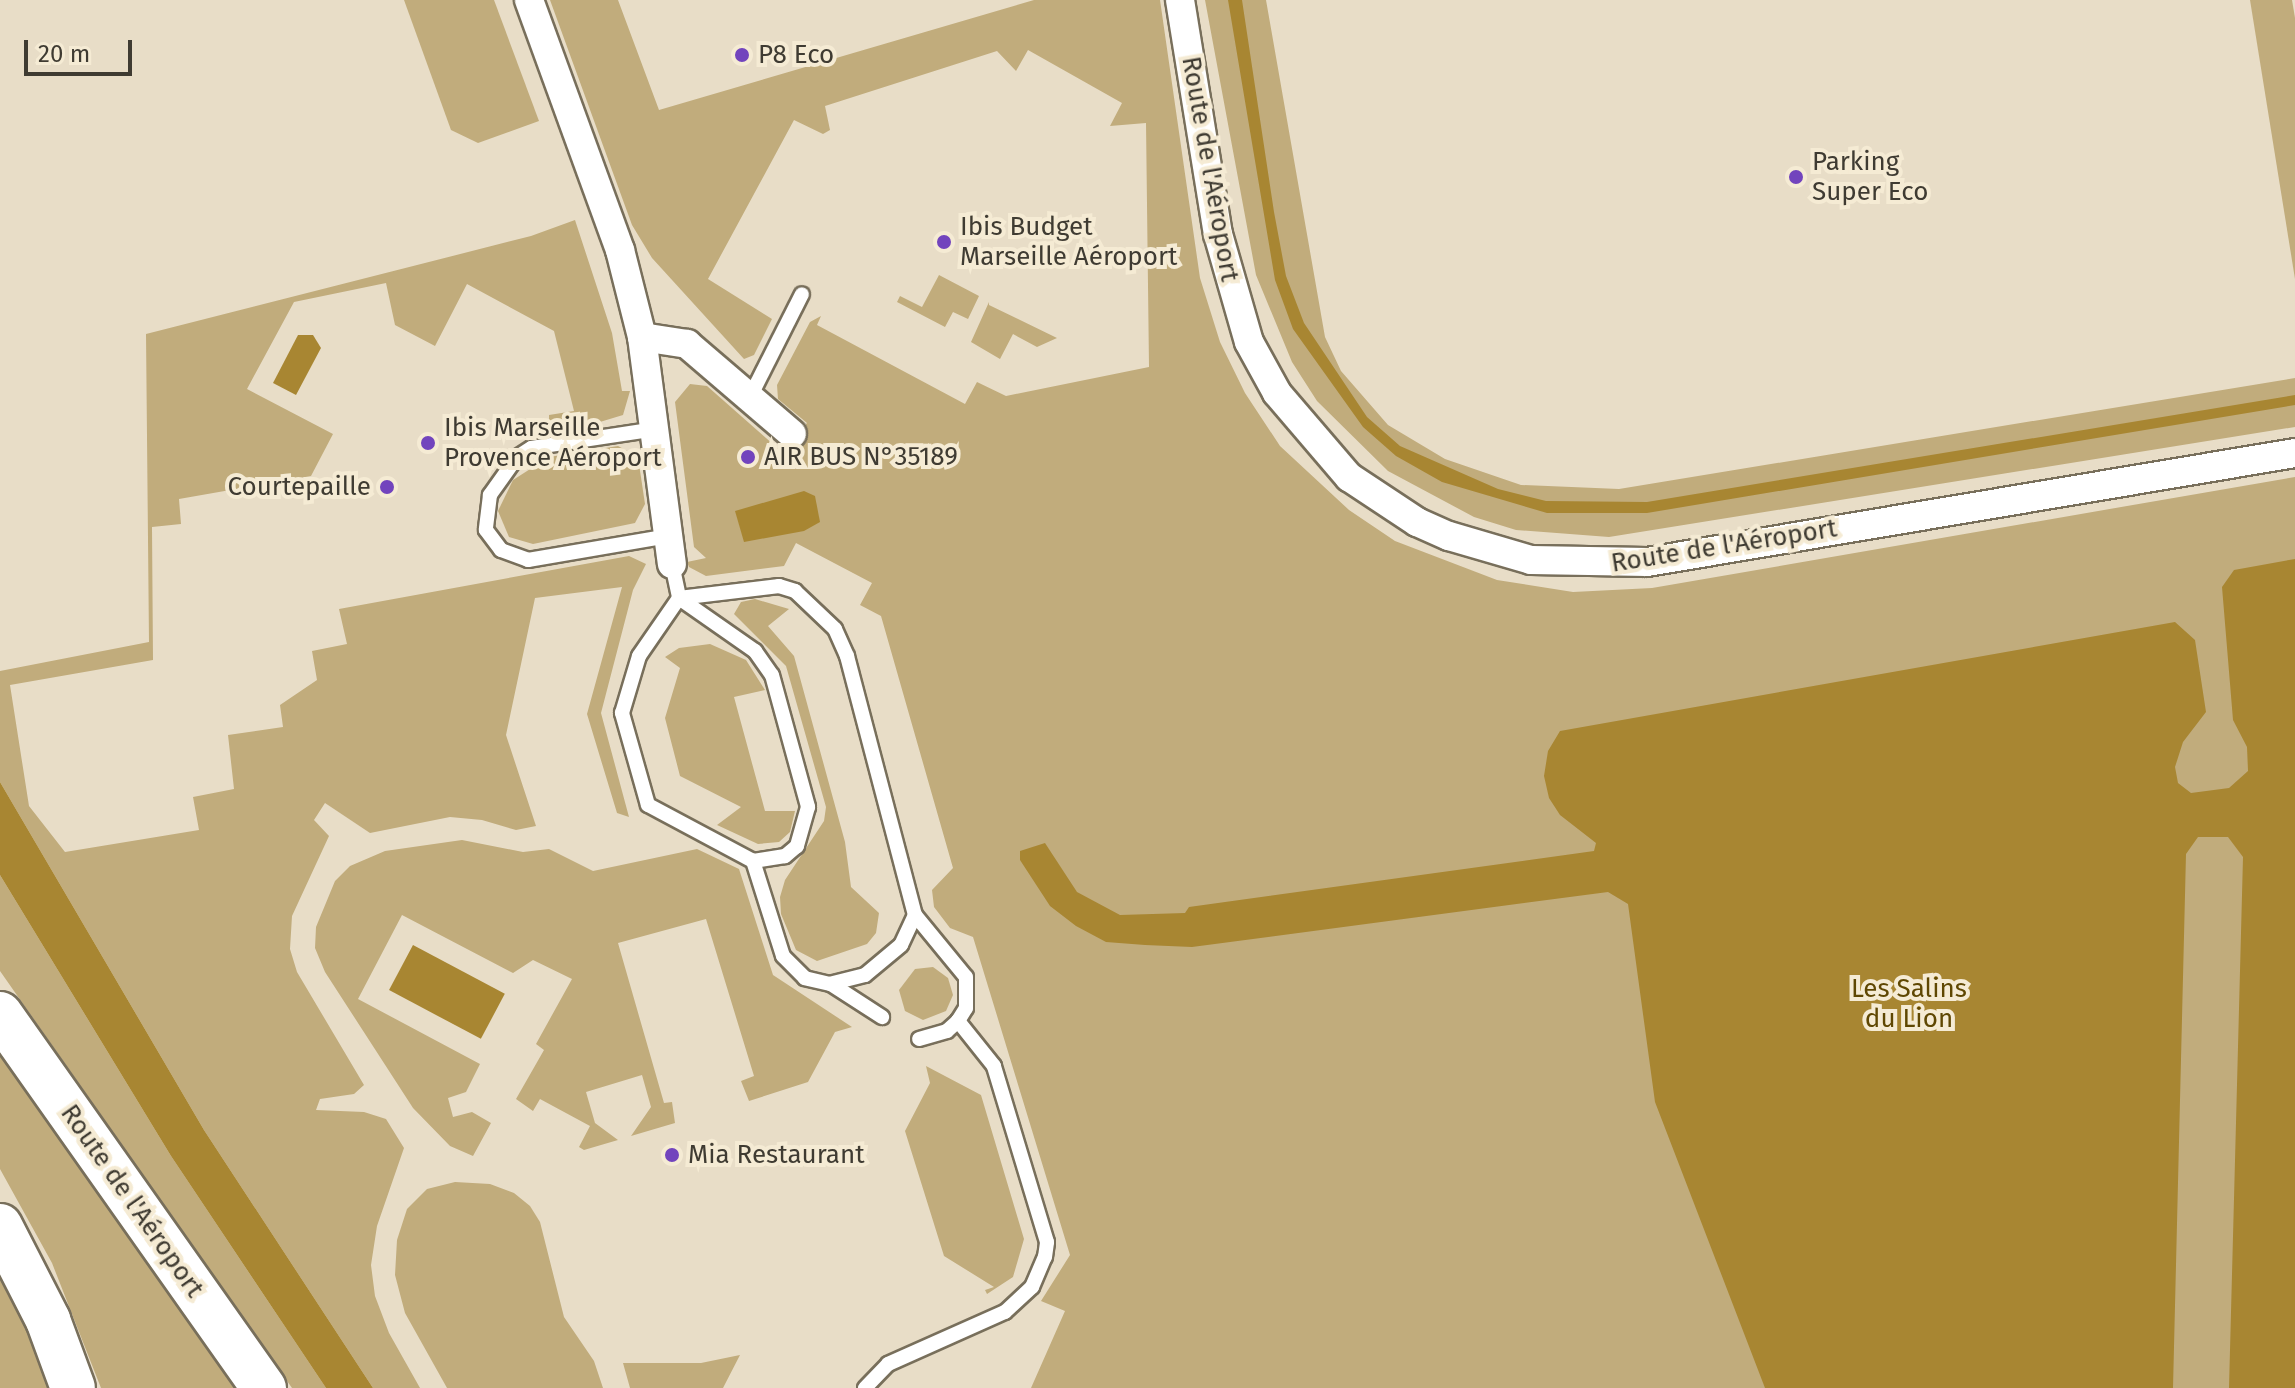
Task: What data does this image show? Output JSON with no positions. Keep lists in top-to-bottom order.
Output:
{
  "streets": {
    "main road": ["Route de l'Aéroport"]
  },
  "parks": ["Les Salins du Lion"],
  "places": [
    "P8 Eco",
    "Parking Super Eco",
    "Ibis Budget Marseille Aéroport",
    "Ibis Marseille Provence Aéroport",
    "AIR BUS N°35189",
    "Courtepaille",
    "Mia Restaurant"
  ],
  "scale_bar": "20 m"
}
